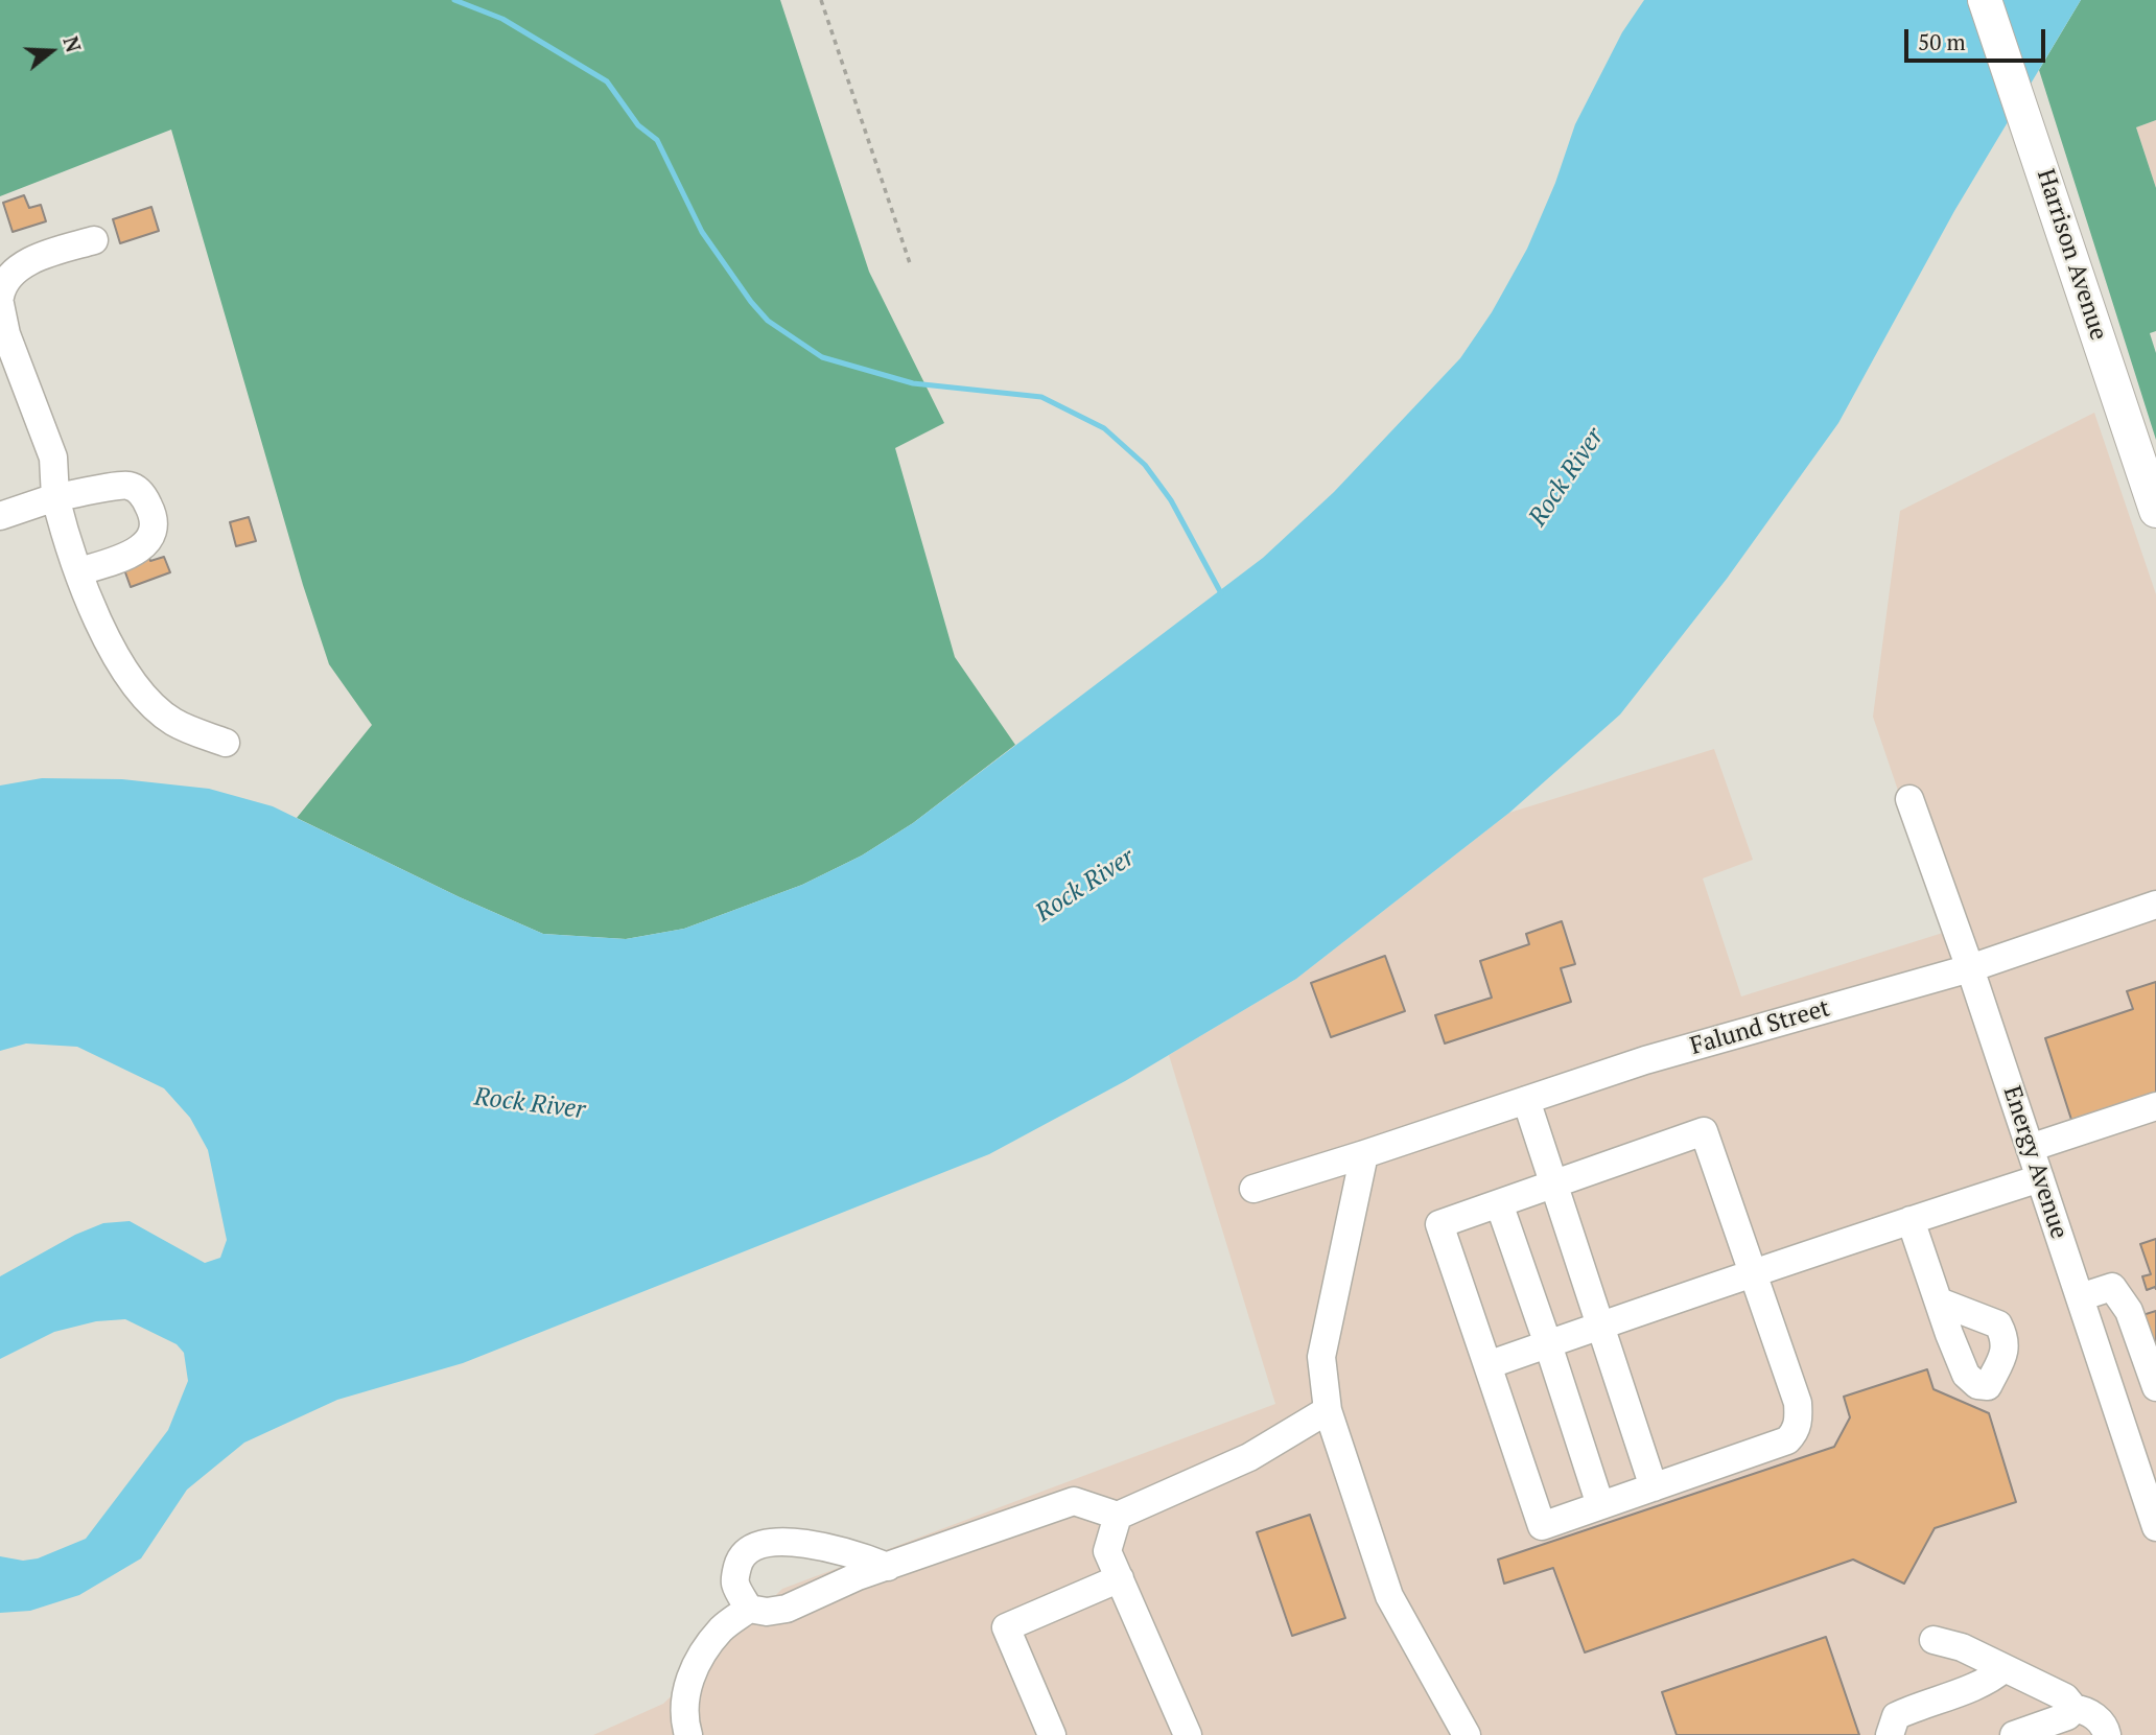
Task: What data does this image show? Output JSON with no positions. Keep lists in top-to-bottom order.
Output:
{
  "streets": {
    "main road": ["Harrison Avenue"],
    "street": ["Falund Street", "Energy Avenue"]
  },
  "crossings": [
    ["Falund Street", "Energy Avenue"]
  ],
  "water": ["Rock River"],
  "scale_bar": "50 m",
  "north": "right"
}
